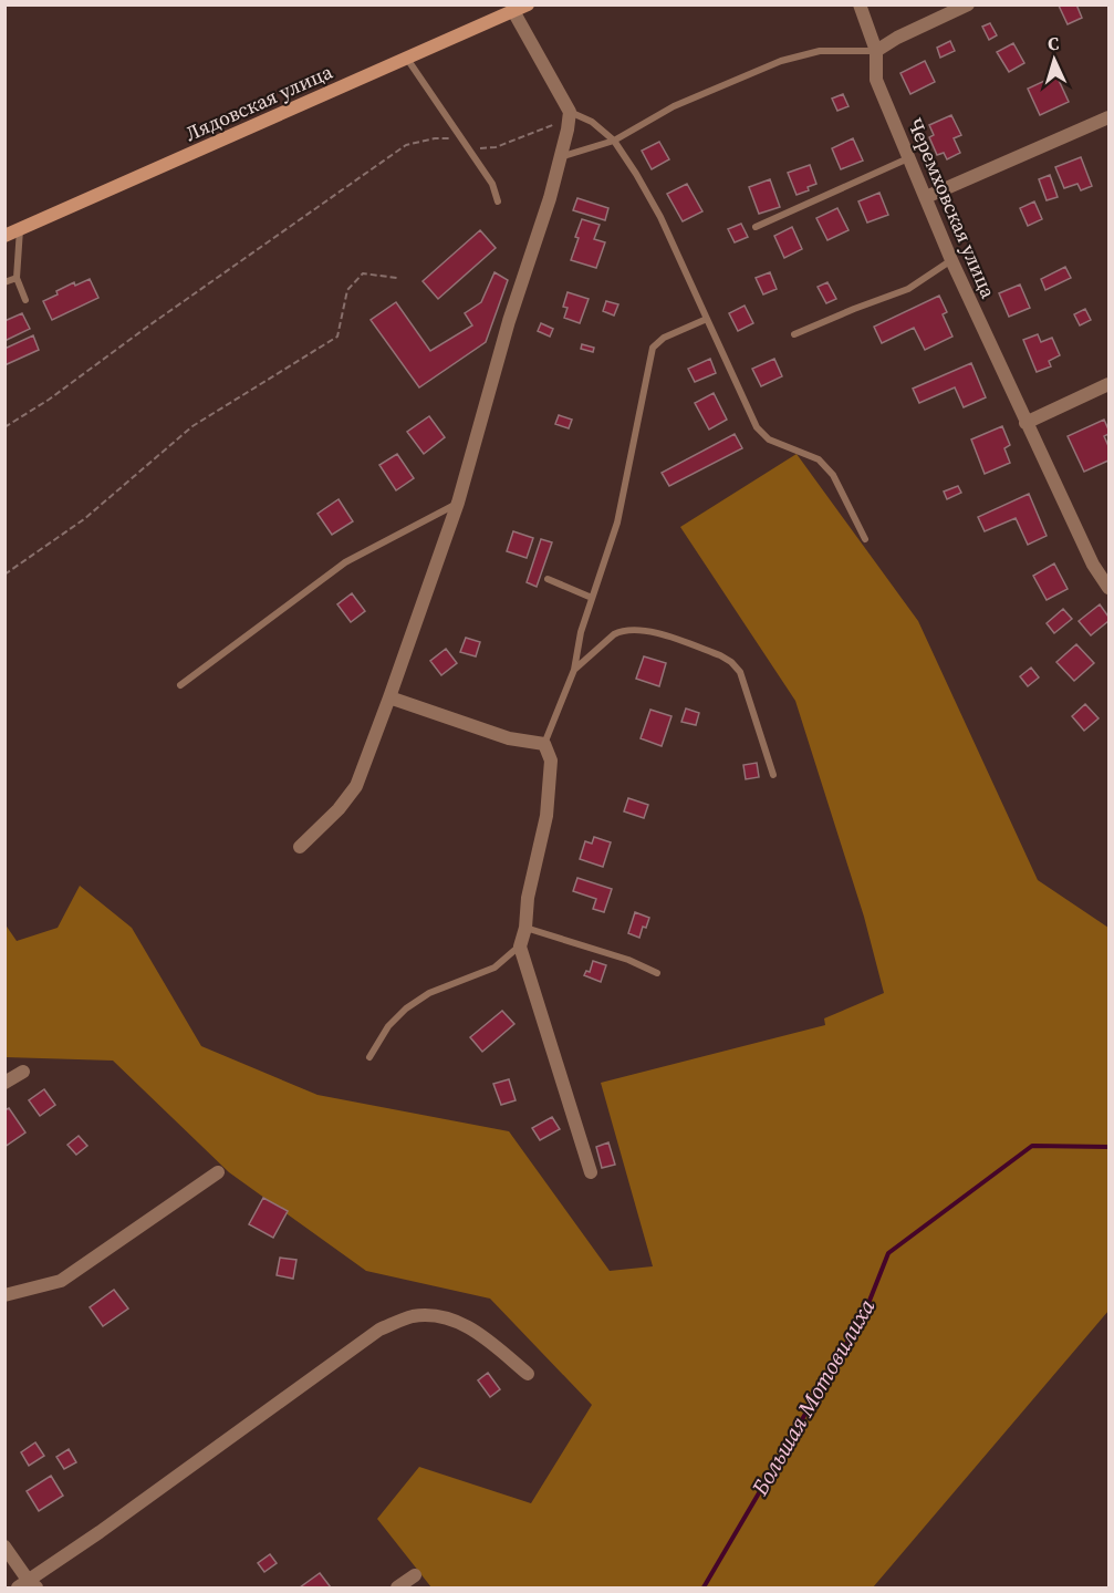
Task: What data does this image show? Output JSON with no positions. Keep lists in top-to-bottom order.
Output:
{
  "streets": {
    "main road": ["Лядовская улица"],
    "street": ["Черемховская улица"]
  },
  "water": ["Большая Мотовилиха"],
  "north": "top"
}
